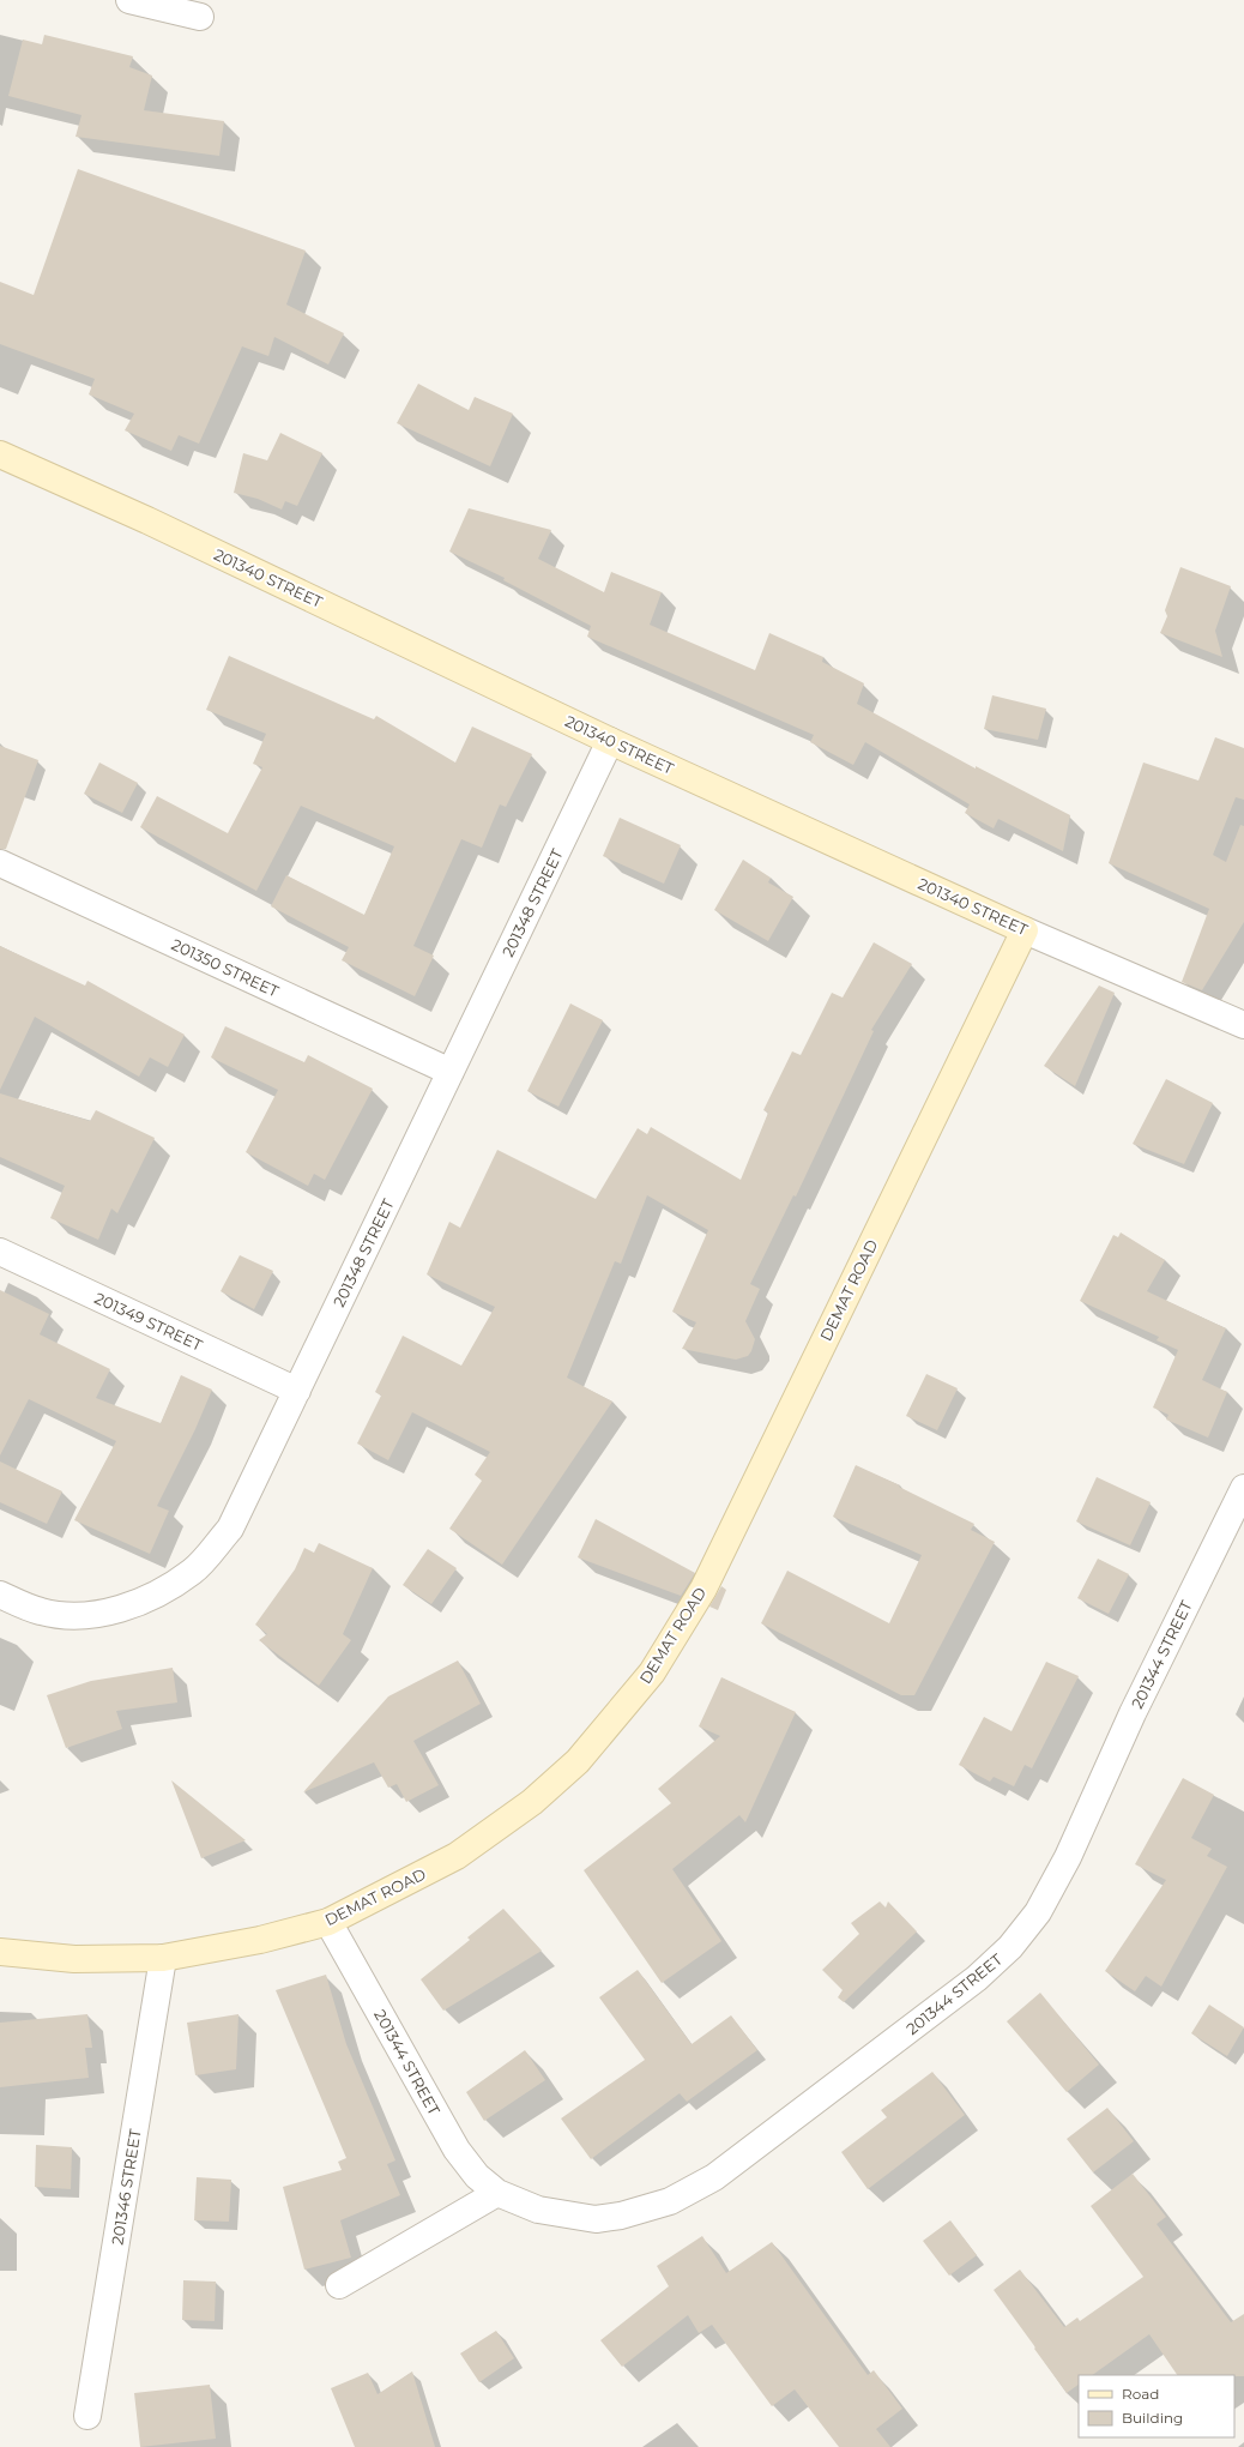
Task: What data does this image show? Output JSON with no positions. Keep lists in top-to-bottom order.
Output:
{
  "streets": {
    "street": [
      "201340 STREET",
      "201348 STREET",
      "201350 STREET",
      "DEMAT ROAD",
      "201349 STREET",
      "201344 STREET",
      "201346 STREET"
    ]
  },
  "crossings": [
    ["201340 STREET", "201348 STREET"],
    ["201340 STREET", "DEMAT ROAD"],
    ["201348 STREET", "201350 STREET"],
    ["201348 STREET", "201349 STREET"],
    ["DEMAT ROAD", "201344 STREET"],
    ["DEMAT ROAD", "201346 STREET"]
  ],
  "legend": ["Road", "Building"]
}
